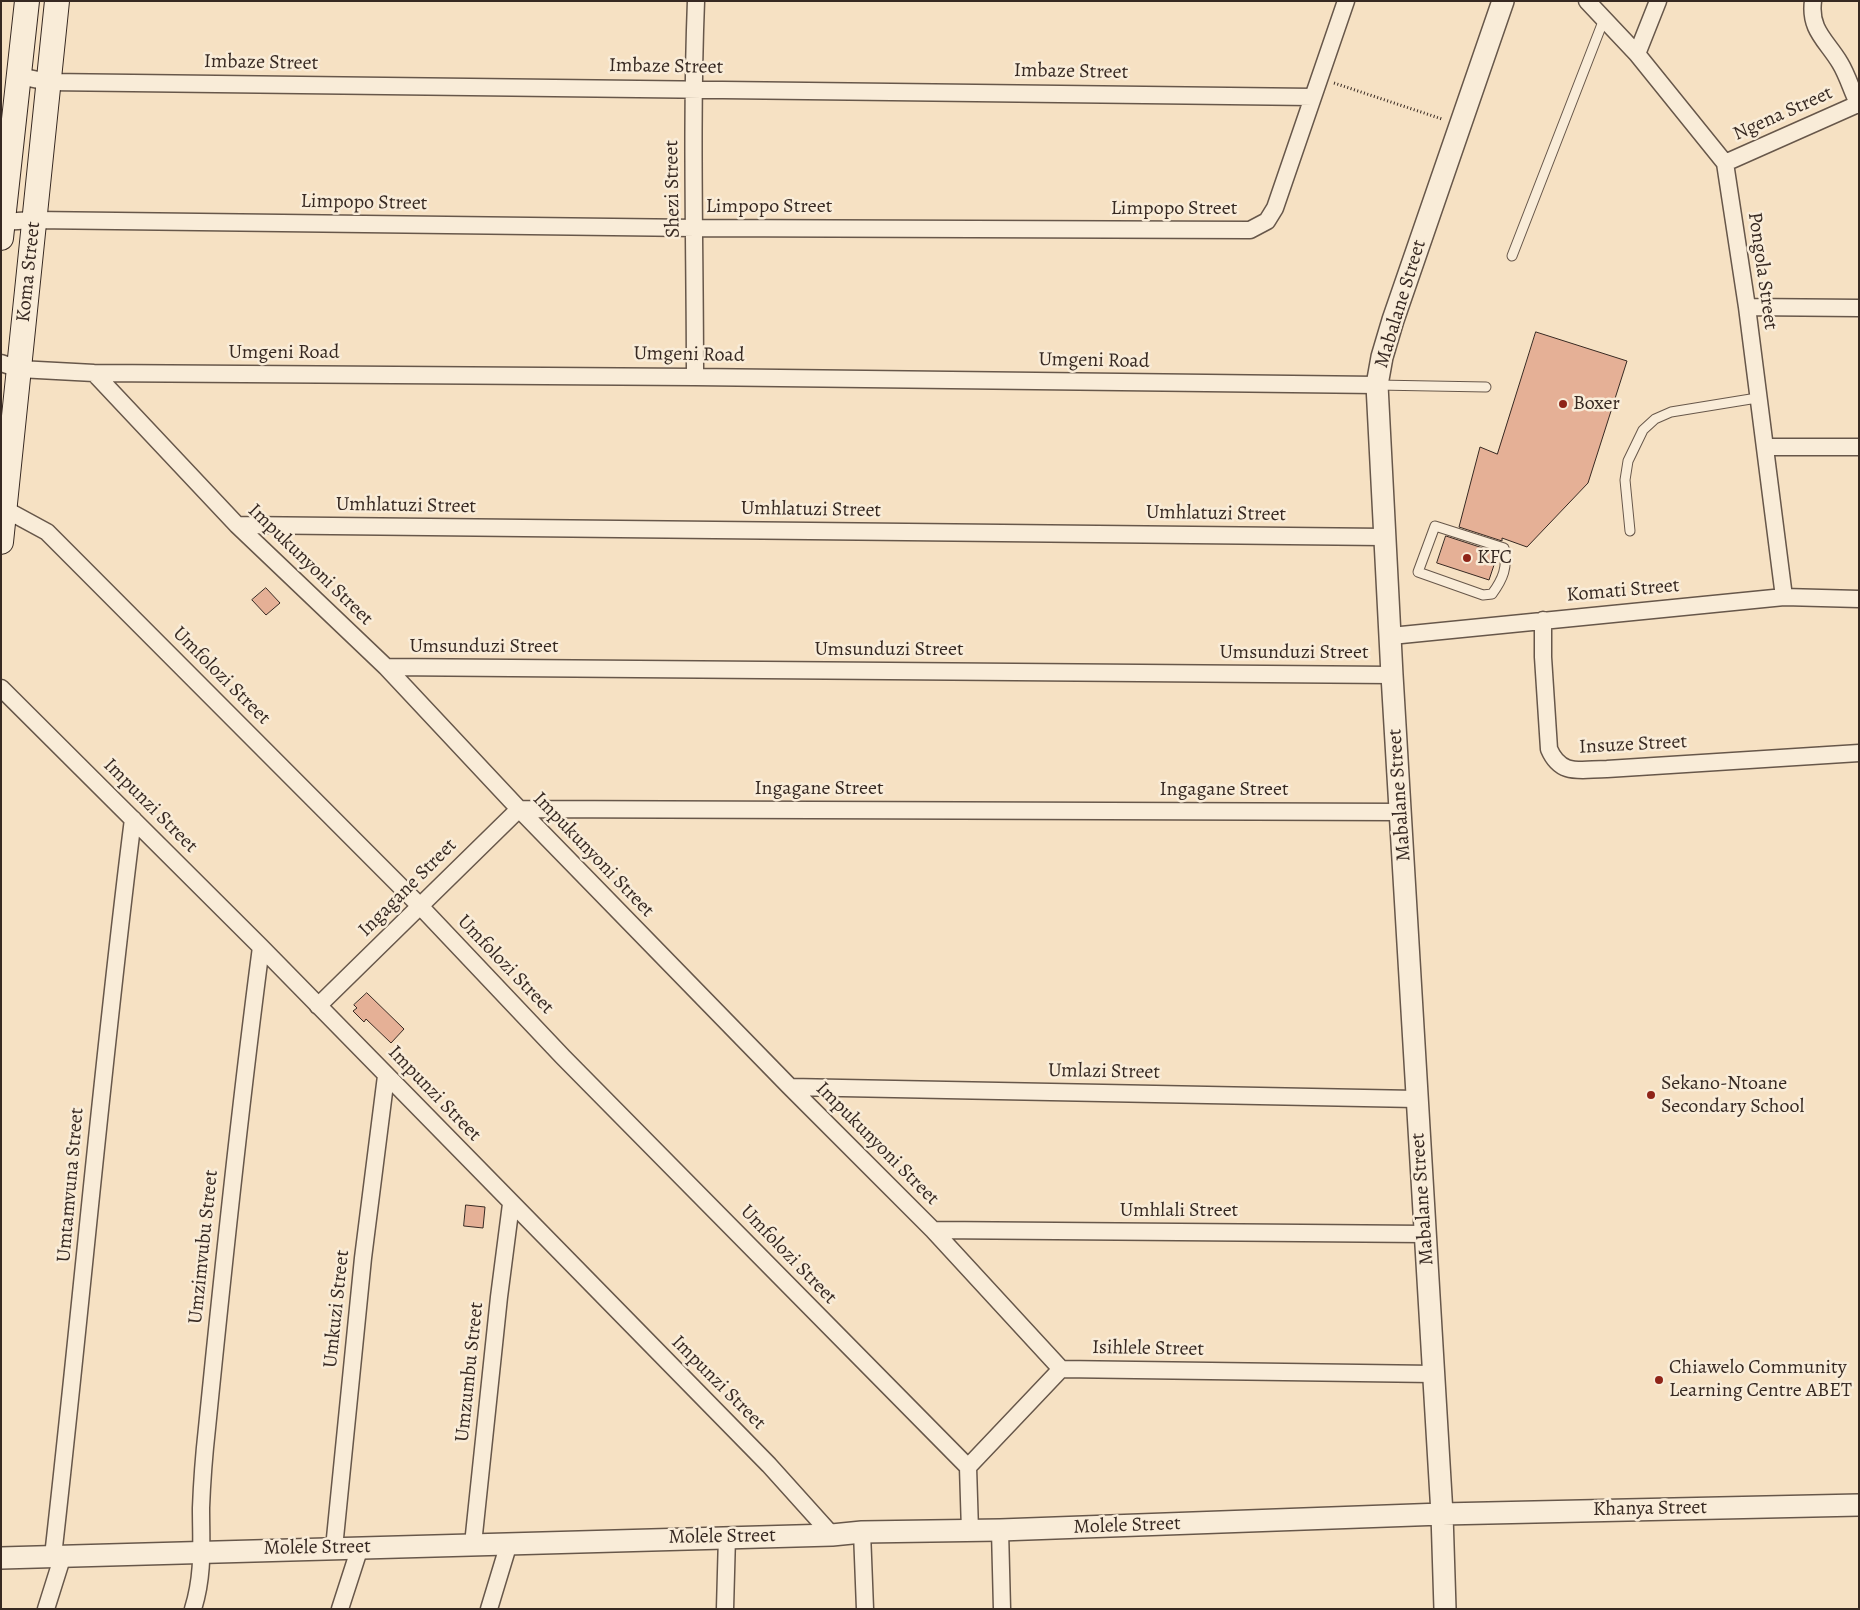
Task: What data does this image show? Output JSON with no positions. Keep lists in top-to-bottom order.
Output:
{
  "streets": {
    "main road": ["Koma Street"],
    "street": [
      "Imbaze Street",
      "Ngena Street",
      "Shezi Street",
      "Limpopo Street",
      "Pongola Street",
      "Mabalane Street",
      "Umgeni Road",
      "Umhlatuzi Street",
      "Impukunyoni Street",
      "Komati Street",
      "Umsunduzi Street",
      "Umfolozi Street",
      "Insuze Street",
      "Ingagane Street",
      "Impunzi Street",
      "Umlazi Street",
      "Umtamvuna Street",
      "Umhlali Street",
      "Umzimvubu Street",
      "Umkuzi Street",
      "Isihlele Street",
      "Umzumbu Street",
      "Khanya Street",
      "Molele Street"
    ]
  },
  "crossings": [
    ["Imbaze Street", "Shezi Street"],
    ["Imbaze Street", "Limpopo Street"],
    ["Imbaze Street", "Koma Street"],
    ["Ngena Street", "Pongola Street"],
    ["Shezi Street", "Limpopo Street"],
    ["Shezi Street", "Umgeni Road"],
    ["Limpopo Street", "Koma Street"],
    ["Pongola Street", "Komati Street"],
    ["Koma Street", "Umgeni Road"],
    ["Koma Street", "Umfolozi Street"],
    ["Mabalane Street", "Umgeni Road"],
    ["Mabalane Street", "Umhlatuzi Street"],
    ["Mabalane Street", "Komati Street"],
    ["Mabalane Street", "Umsunduzi Street"],
    ["Mabalane Street", "Ingagane Street"],
    ["Mabalane Street", "Umlazi Street"],
    ["Mabalane Street", "Umhlali Street"],
    ["Mabalane Street", "Isihlele Street"],
    ["Mabalane Street", "Khanya Street"],
    ["Mabalane Street", "Molele Street"],
    ["Umgeni Road", "Impukunyoni Street"],
    ["Umhlatuzi Street", "Impukunyoni Street"],
    ["Impukunyoni Street", "Umsunduzi Street"],
    ["Impukunyoni Street", "Ingagane Street"],
    ["Impukunyoni Street", "Umlazi Street"],
    ["Impukunyoni Street", "Umhlali Street"],
    ["Impukunyoni Street", "Isihlele Street"],
    ["Komati Street", "Insuze Street"],
    ["Umfolozi Street", "Ingagane Street"],
    ["Ingagane Street", "Impunzi Street"],
    ["Impunzi Street", "Umtamvuna Street"],
    ["Impunzi Street", "Umzimvubu Street"],
    ["Impunzi Street", "Umkuzi Street"],
    ["Impunzi Street", "Umzumbu Street"],
    ["Impunzi Street", "Molele Street"],
    ["Umtamvuna Street", "Molele Street"],
    ["Umzimvubu Street", "Molele Street"],
    ["Umkuzi Street", "Molele Street"],
    ["Umzumbu Street", "Molele Street"],
    ["Khanya Street", "Molele Street"]
  ],
  "places": [
    "Boxer",
    "KFC",
    "Sekano-Ntoane Secondary School",
    "Chiawelo Community Learning Centre ABET"
  ]
}
